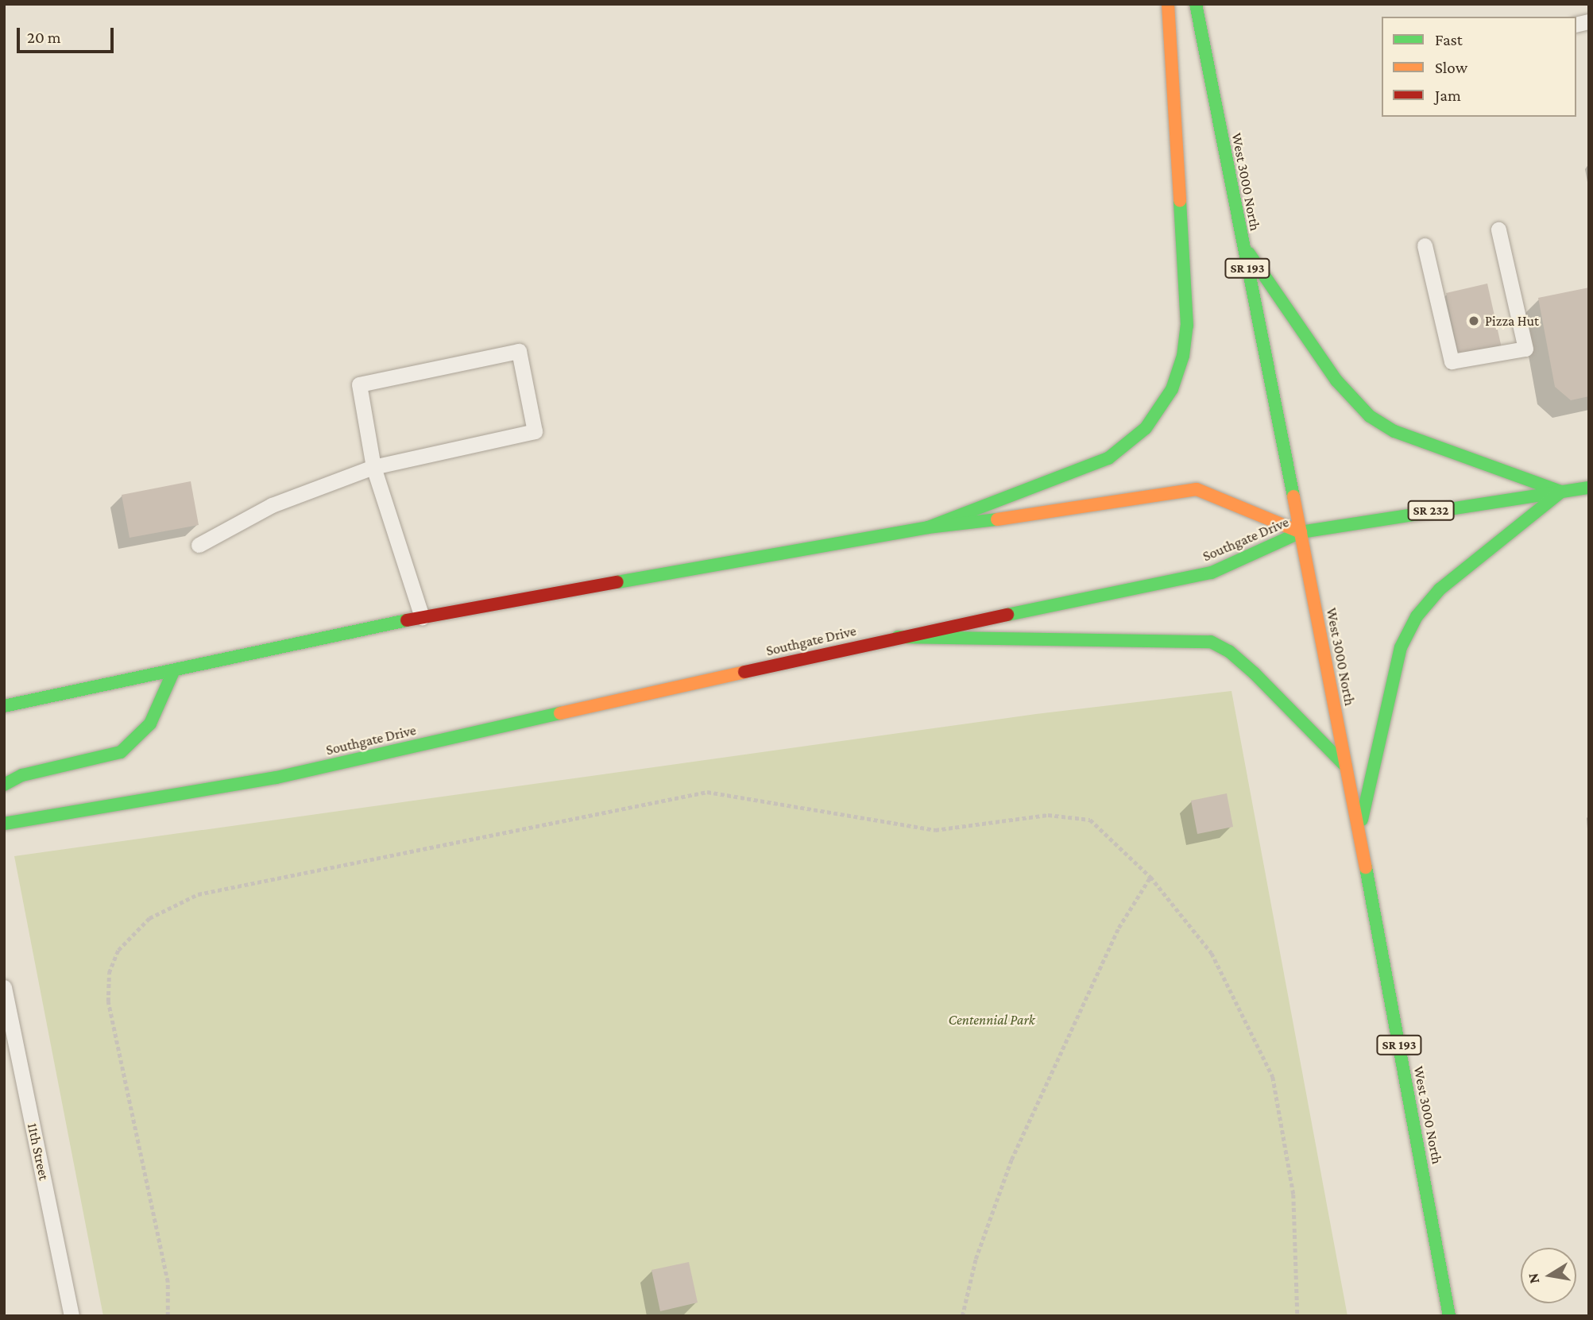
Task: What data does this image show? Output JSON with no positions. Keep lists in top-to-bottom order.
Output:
{
  "streets": {
    "main road": [
      "West 3000 North",
      "SR 193",
      "SR 232",
      "Southgate Drive"
    ],
    "lane": ["11th Street"]
  },
  "crossings": [
    ["West 3000 North", "SR 232"],
    ["West 3000 North", "Southgate Drive"],
    ["SR 232", "Southgate Drive"]
  ],
  "parks": ["Centennial Park"],
  "places": ["Pizza Hut"],
  "legend": ["Fast", "Slow", "Jam"],
  "scale_bar": "20 m",
  "north": "left"
}
